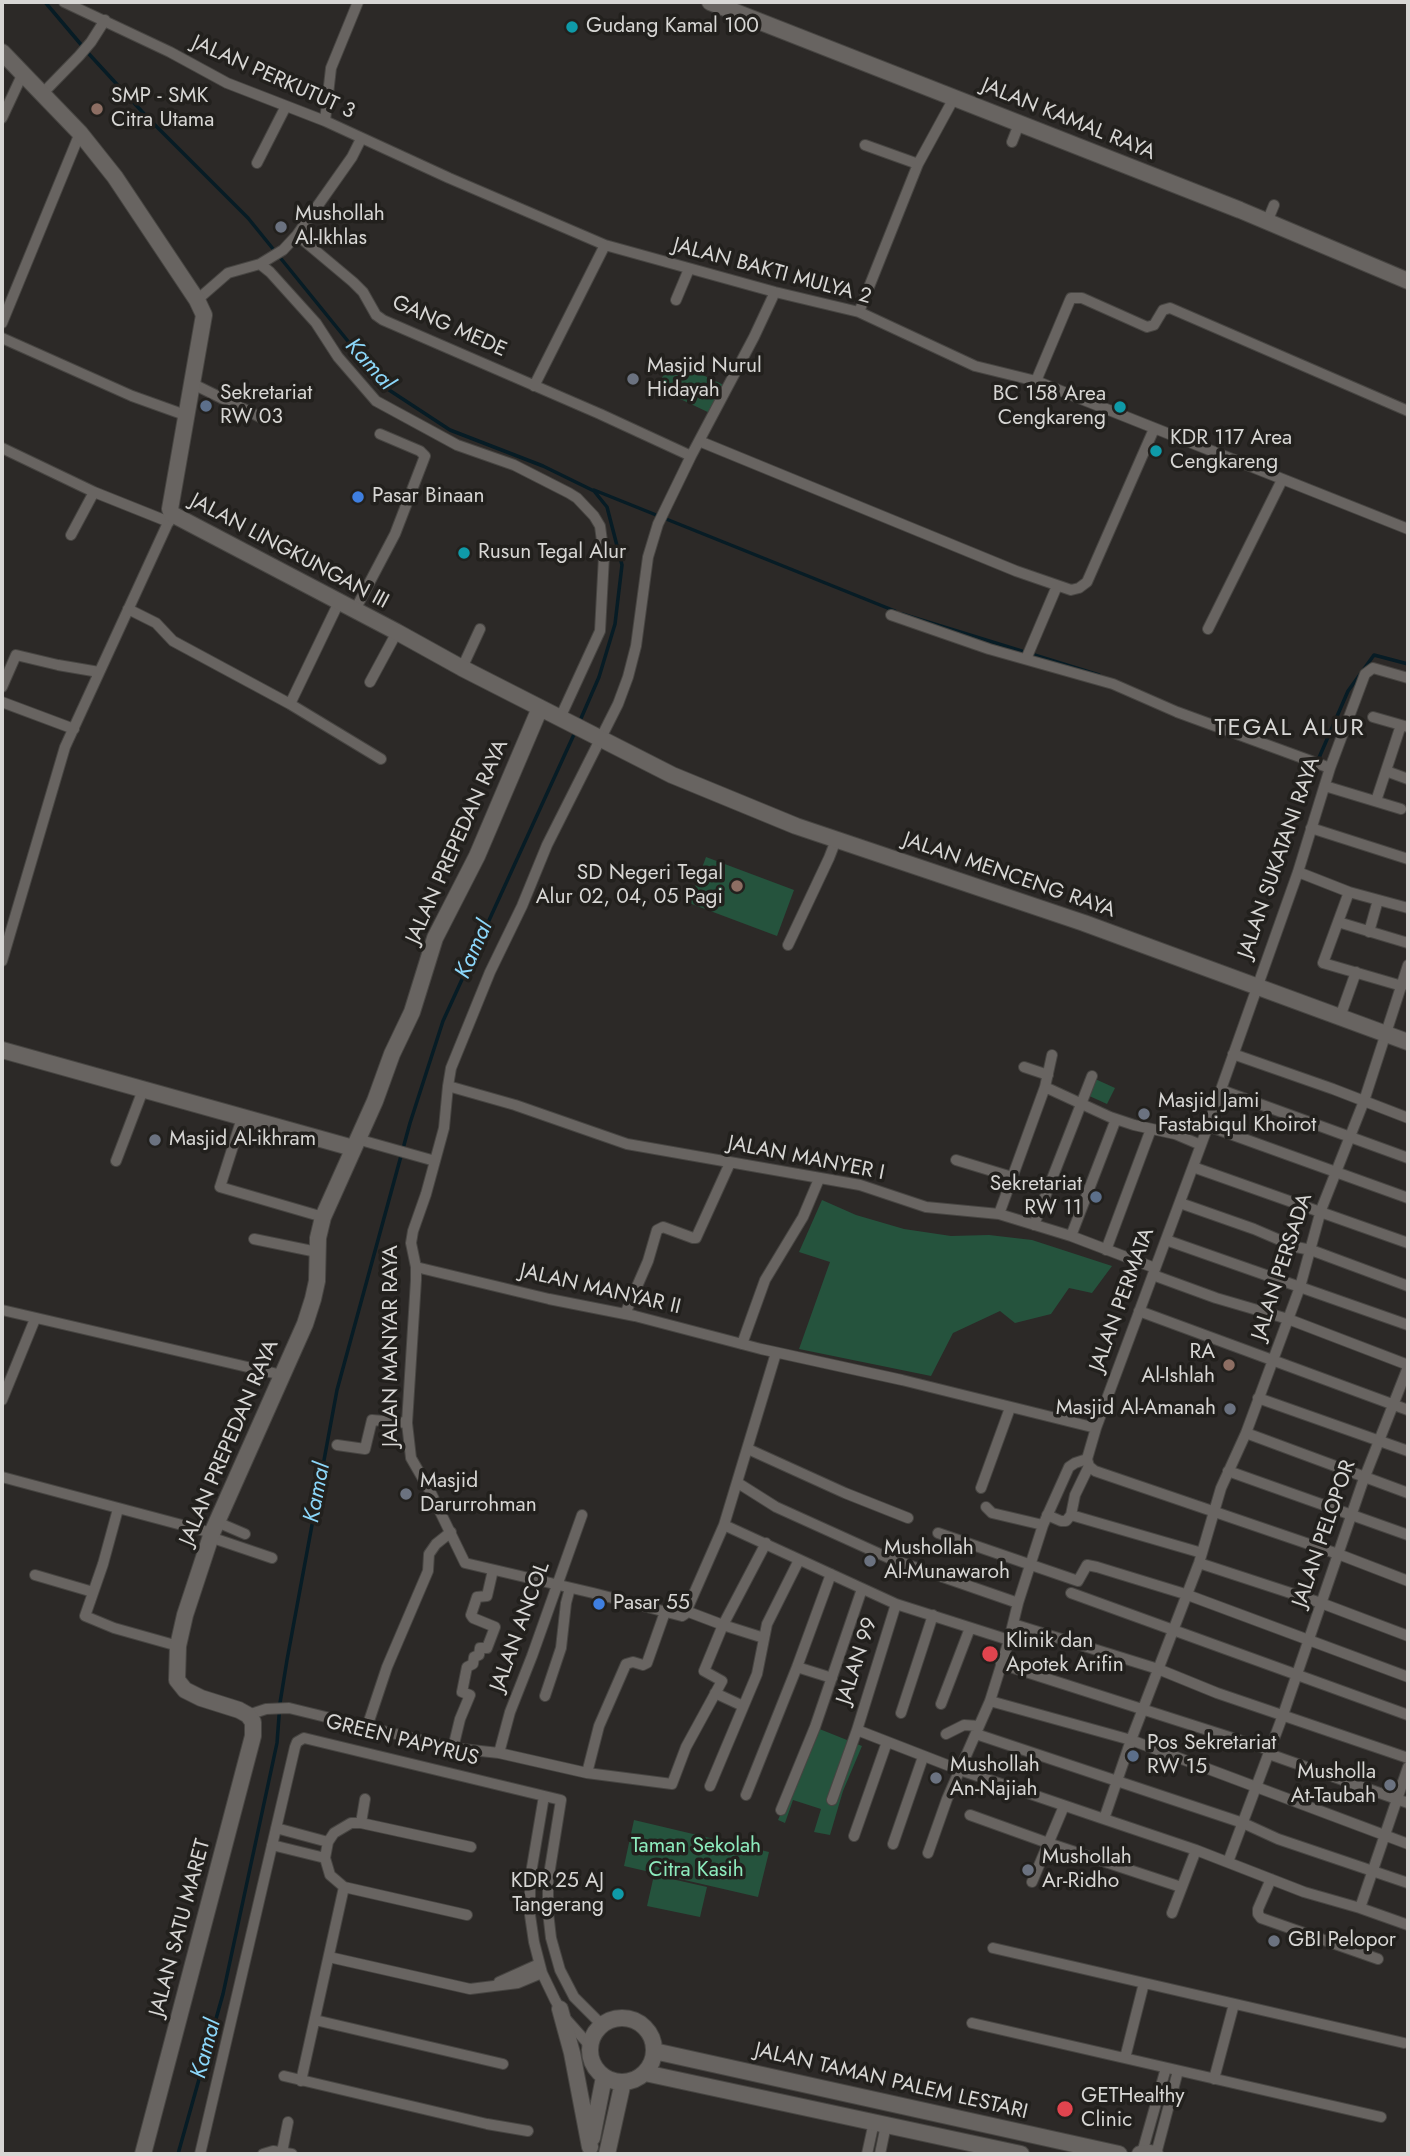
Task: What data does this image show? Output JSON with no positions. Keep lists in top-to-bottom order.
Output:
{
  "streets": {
    "street": [
      "JALAN PERKUTUT 3",
      "JALAN KAMAL RAYA",
      "JALAN BAKTI MULYA 2",
      "GANG MEDE",
      "JALAN LINGKUNGAN III",
      "JALAN PREPEDAN RAYA",
      "JALAN SUKATANI RAYA",
      "JALAN MENCENG RAYA",
      "JALAN MANYER I",
      "JALAN PERSADA",
      "JALAN MANYAR II",
      "JALAN PERMATA",
      "JALAN MANYAR RAYA",
      "JALAN PELOPOR",
      "JALAN ANCOL",
      "JALAN 99",
      "GREEN PAPYRUS",
      "JALAN SATU MARET",
      "JALAN TAMAN PALEM LESTARI"
    ]
  },
  "crossings": [
    ["JALAN PERKUTUT 3", "JALAN BAKTI MULYA 2"],
    ["JALAN BAKTI MULYA 2", "JALAN MANYAR RAYA"],
    ["GANG MEDE", "JALAN MANYAR RAYA"],
    ["JALAN LINGKUNGAN III", "JALAN PREPEDAN RAYA"],
    ["JALAN LINGKUNGAN III", "JALAN MENCENG RAYA"],
    ["JALAN LINGKUNGAN III", "JALAN MANYAR RAYA"],
    ["JALAN PREPEDAN RAYA", "JALAN SATU MARET"],
    ["JALAN SUKATANI RAYA", "JALAN MENCENG RAYA"],
    ["JALAN SUKATANI RAYA", "JALAN PERMATA"],
    ["JALAN MENCENG RAYA", "JALAN PERSADA"],
    ["JALAN MENCENG RAYA", "JALAN PERMATA"],
    ["JALAN MENCENG RAYA", "JALAN MANYAR RAYA"],
    ["JALAN MANYER I", "JALAN PERSADA"],
    ["JALAN MANYER I", "JALAN PERMATA"],
    ["JALAN MANYER I", "JALAN MANYAR RAYA"],
    ["JALAN MANYER I", "JALAN PELOPOR"],
    ["JALAN MANYAR II", "JALAN MANYAR RAYA"],
    ["JALAN MANYAR RAYA", "JALAN ANCOL"]
  ],
  "districts": ["TEGAL ALUR"],
  "water": ["Kamal"],
  "parks": ["Taman Sekolah Citra Kasih"],
  "places": [
    "Gudang Kamal 100",
    "SMP - SMK Citra Utama",
    "Mushollah Al-Ikhlas",
    "Masjid Nurul Hidayah",
    "Sekretariat RW 03",
    "BC 158 Area Cengkareng",
    "KDR 117 Area Cengkareng",
    "Pasar Binaan",
    "Rusun Tegal Alur",
    "SD Negeri Tegal Alur 02, 04, 05 Pagi",
    "Masjid Jami Fastabiqul Khoirot",
    "Masjid Al-ikhram",
    "Sekretariat RW 11",
    "RA Al-Ishlah",
    "Masjid Al-Amanah",
    "Masjid Darurrohman",
    "Mushollah Al-Munawaroh",
    "Pasar 55",
    "Klinik dan Apotek Arifin",
    "Pos Sekretariat RW 15",
    "Mushollah An-Najiah",
    "Musholla At-Taubah",
    "Mushollah Ar-Ridho",
    "KDR 25 AJ Tangerang",
    "GBI Pelopor",
    "GETHealthy Clinic"
  ]
}
